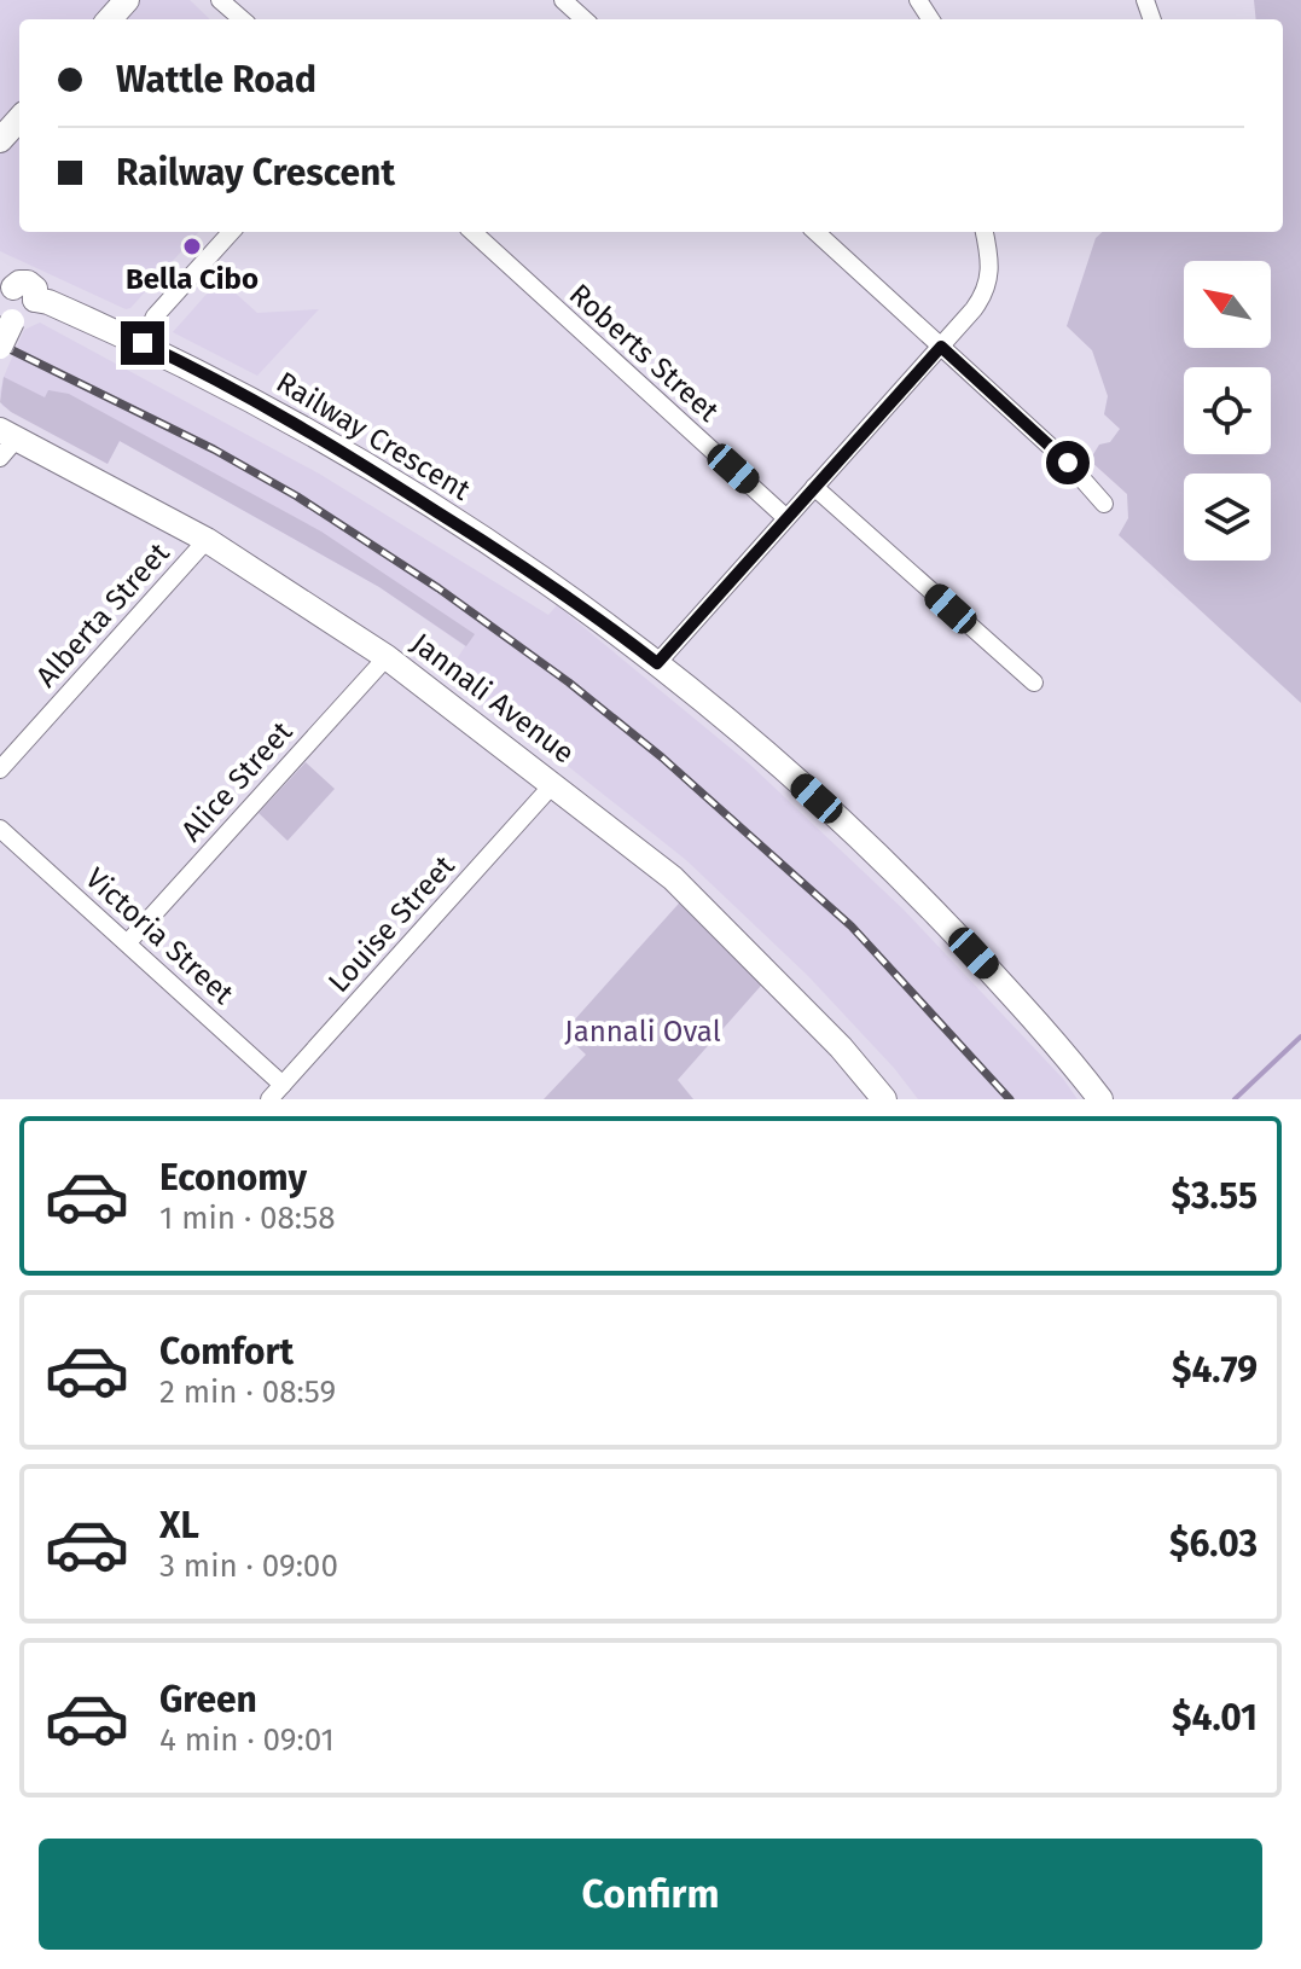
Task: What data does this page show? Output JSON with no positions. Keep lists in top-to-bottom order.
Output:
{
  "streets": {
    "street": [
      "Roberts Street",
      "Railway Crescent",
      "Alberta Street",
      "Jannali Avenue",
      "Alice Street",
      "Louise Street",
      "Victoria Street"
    ]
  },
  "crossings": [
    ["Alberta Street", "Jannali Avenue"],
    ["Jannali Avenue", "Alice Street"],
    ["Jannali Avenue", "Louise Street"],
    ["Alice Street", "Victoria Street"],
    ["Louise Street", "Victoria Street"]
  ],
  "parks": ["Jannali Oval"],
  "places": ["Bella Cibo"],
  "north": "top left",
  "page": {
    "banner": ["Wattle Road", "Railway Crescent"],
    "list": [
      {
        "name": "Economy",
        "note": "1 min · 08:58",
        "value": "$3.55"
      },
      {
        "name": "Comfort",
        "note": "2 min · 08:59",
        "value": "$4.79"
      },
      {
        "name": "XL",
        "note": "3 min · 09:00",
        "value": "$6.03"
      },
      {
        "name": "Green",
        "note": "4 min · 09:01",
        "value": "$4.01"
      }
    ],
    "buttons": "Confirm"
  }
}
